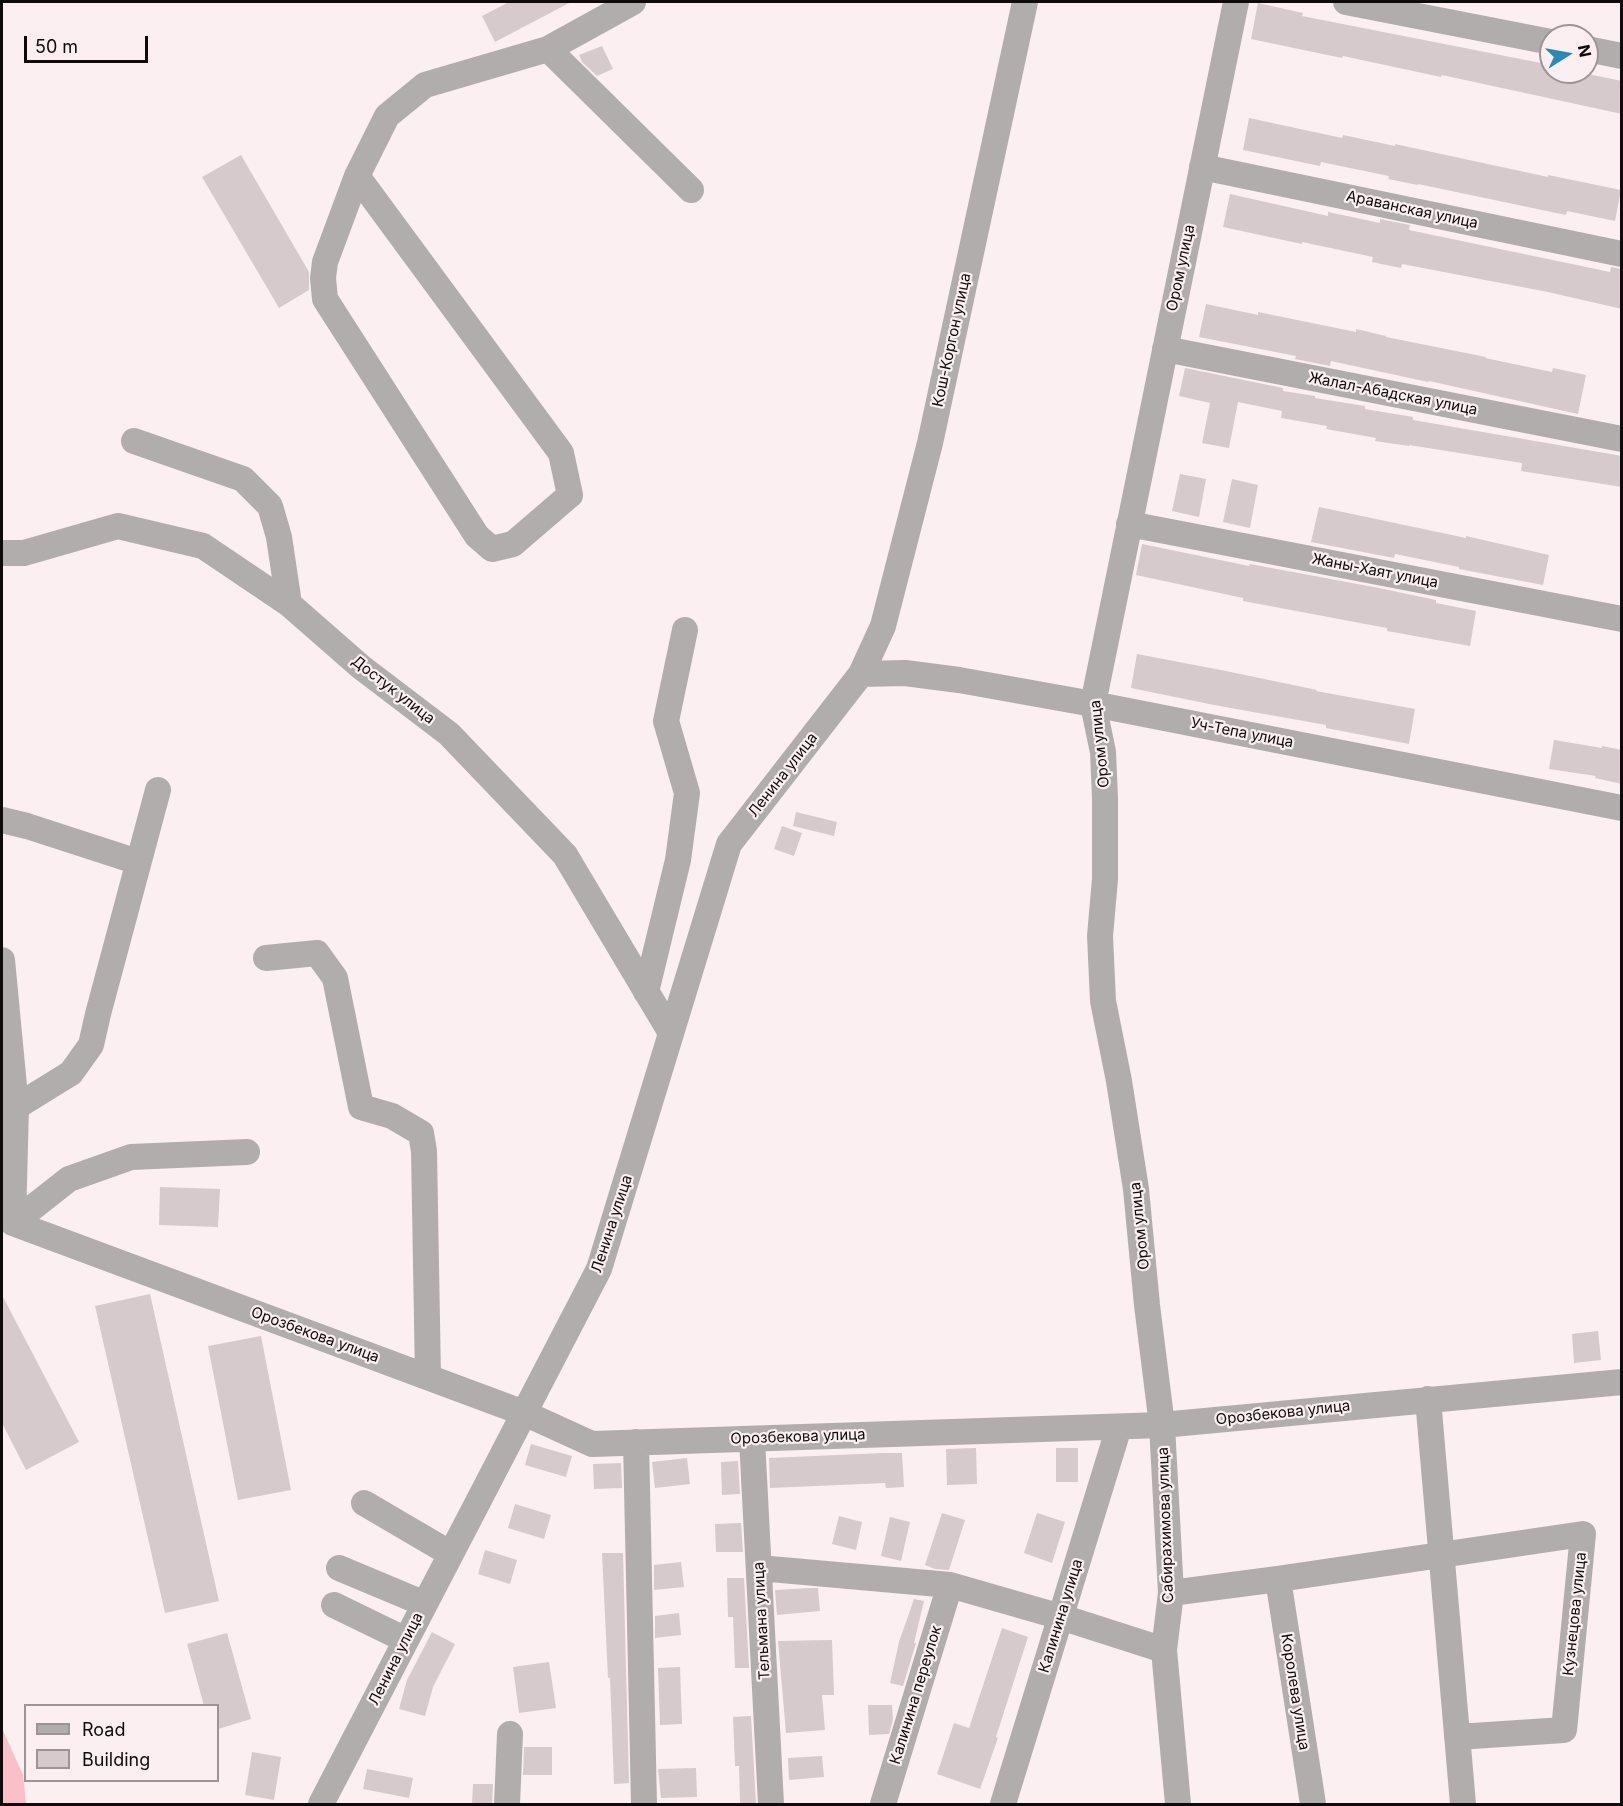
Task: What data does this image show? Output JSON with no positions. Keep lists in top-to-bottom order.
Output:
{
  "streets": {
    "street": [
      "Араванская улица",
      "Ором улица",
      "Кош-Коргон улица",
      "Жалал-Абадская улица",
      "Жаны-Хаят улица",
      "Достук улица",
      "Уч-Тепа улица",
      "Ленина улица",
      "Орозбекова улица",
      "Сабирахимова улица",
      "Кузнецова улица",
      "Калинина улица",
      "Тельмана улица",
      "Королева улица",
      "Калинина переулок"
    ]
  },
  "crossings": [
    ["Араванская улица", "Ором улица"],
    ["Ором улица", "Жалал-Абадская улица"],
    ["Ором улица", "Жаны-Хаят улица"],
    ["Ором улица", "Уч-Тепа улица"],
    ["Ором улица", "Орозбекова улица"],
    ["Ором улица", "Сабирахимова улица"],
    ["Кош-Коргон улица", "Уч-Тепа улица"],
    ["Кош-Коргон улица", "Ленина улица"],
    ["Достук улица", "Ленина улица"],
    ["Уч-Тепа улица", "Ленина улица"],
    ["Ленина улица", "Орозбекова улица"],
    ["Орозбекова улица", "Сабирахимова улица"],
    ["Орозбекова улица", "Калинина улица"],
    ["Орозбекова улица", "Тельмана улица"],
    ["Сабирахимова улица", "Кузнецова улица"],
    ["Кузнецова улица", "Королева улица"]
  ],
  "legend": ["Road", "Building"],
  "scale_bar": "50 m",
  "north": "right"
}
